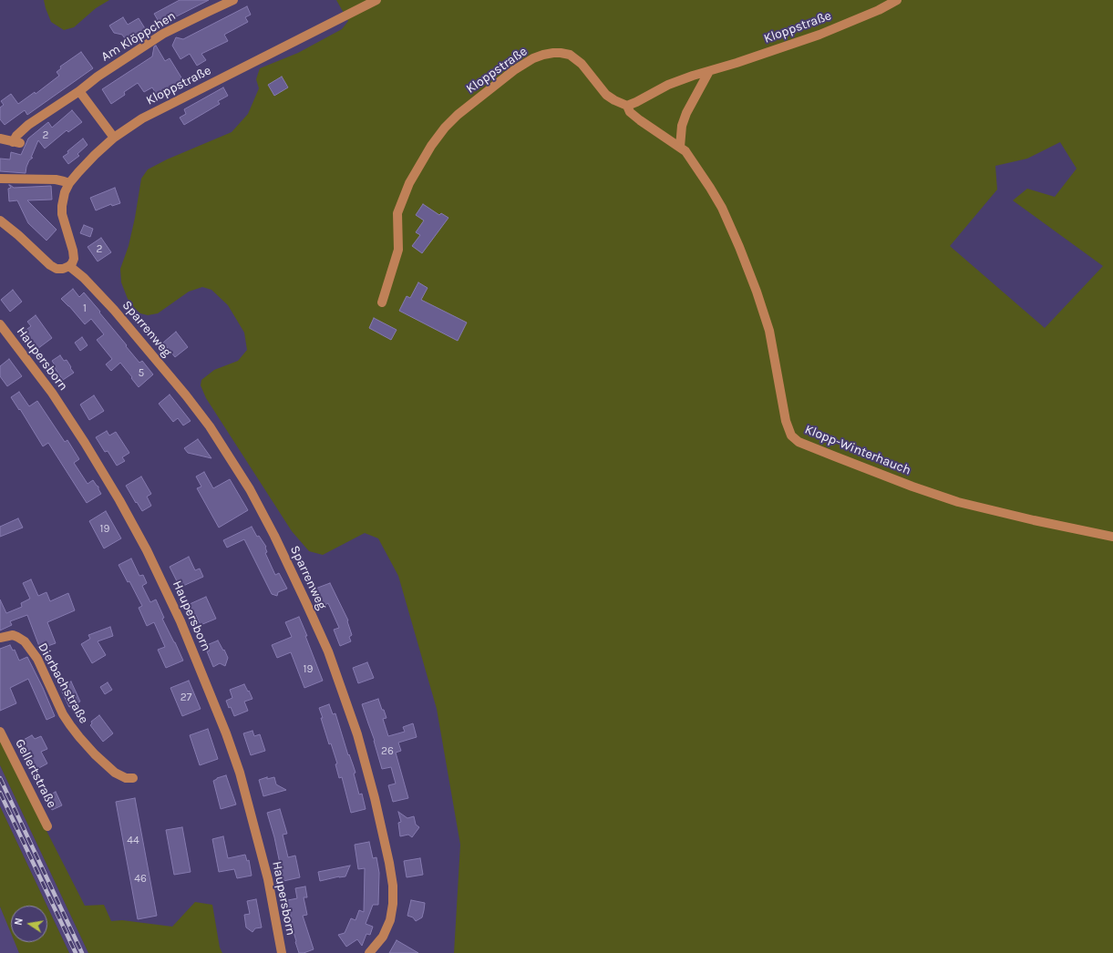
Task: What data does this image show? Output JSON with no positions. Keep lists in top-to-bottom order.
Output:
{
  "streets": {
    "street": [
      "Kloppstraße",
      "Am Klöppchen",
      "Sparrenweg",
      "Haupersborn",
      "Klopp-Winterhauch",
      "Dierbachstraße",
      "Gellertstraße"
    ]
  },
  "crossings": [
    ["Kloppstraße", "Klopp-Winterhauch"]
  ],
  "house_numbers": [
    "2",
    "2",
    "1",
    "5",
    "19",
    "19",
    "27",
    "26",
    "44",
    "46"
  ],
  "north": "left"
}
